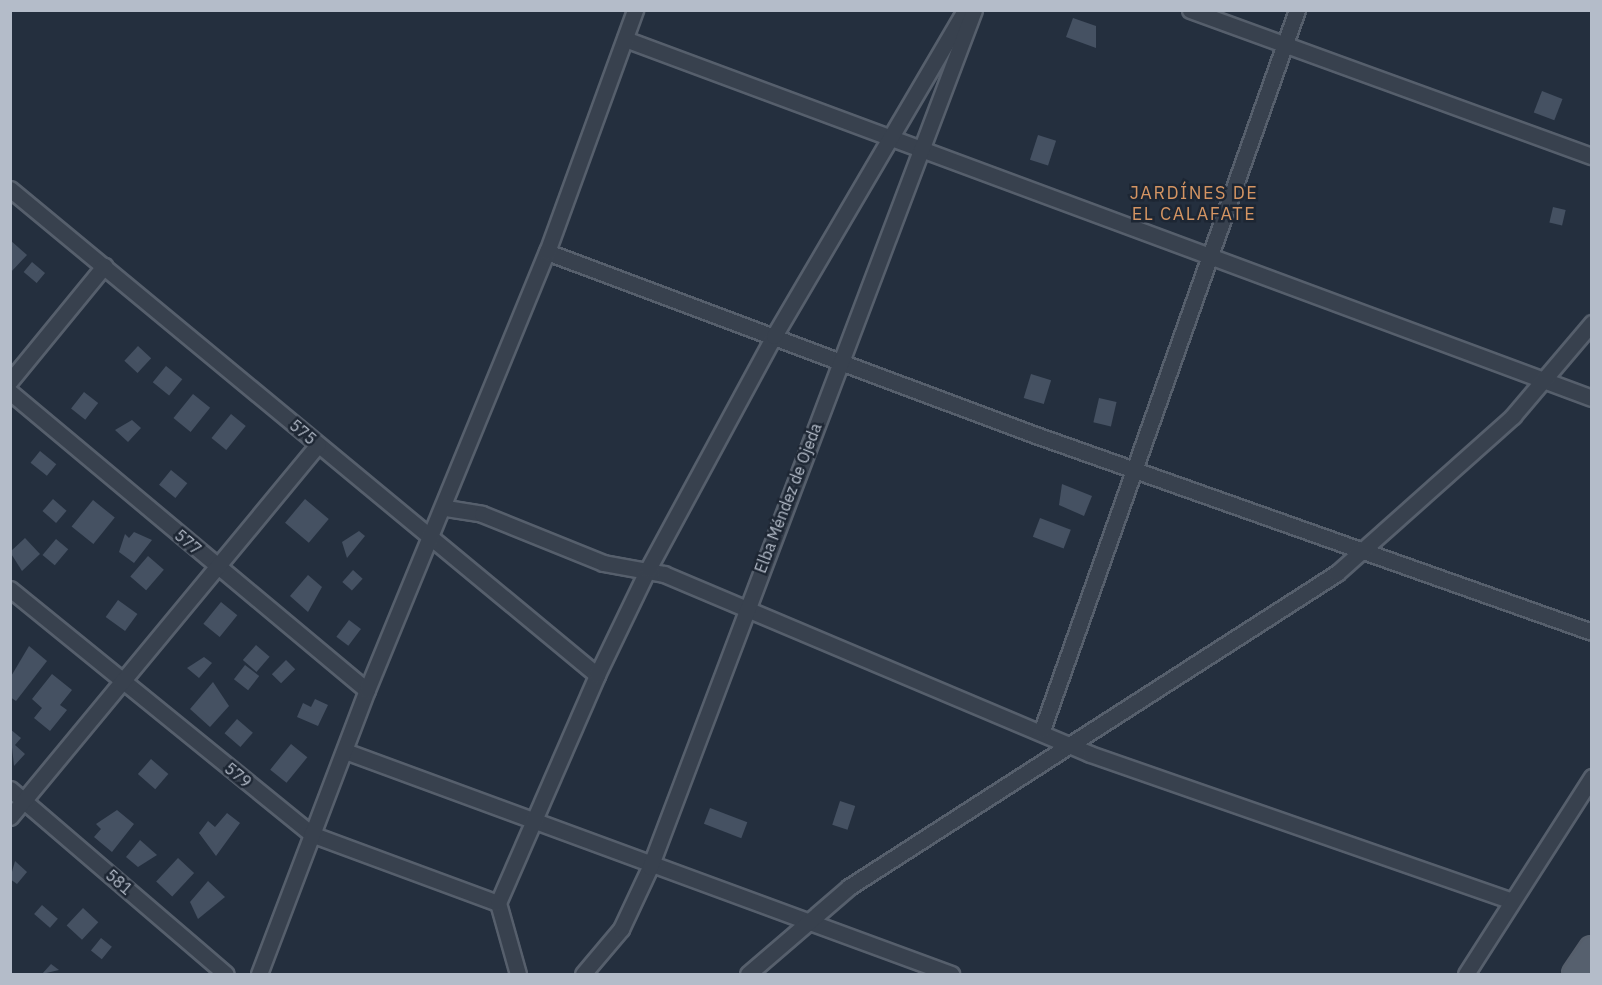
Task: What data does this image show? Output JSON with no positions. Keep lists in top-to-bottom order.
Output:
{
  "streets": {
    "street": [
      "575",
      "Elba Méndez de Ojeda",
      "577",
      "579",
      "581"
    ]
  },
  "districts": ["JARDÍNES DE EL CALAFATE"]
}
